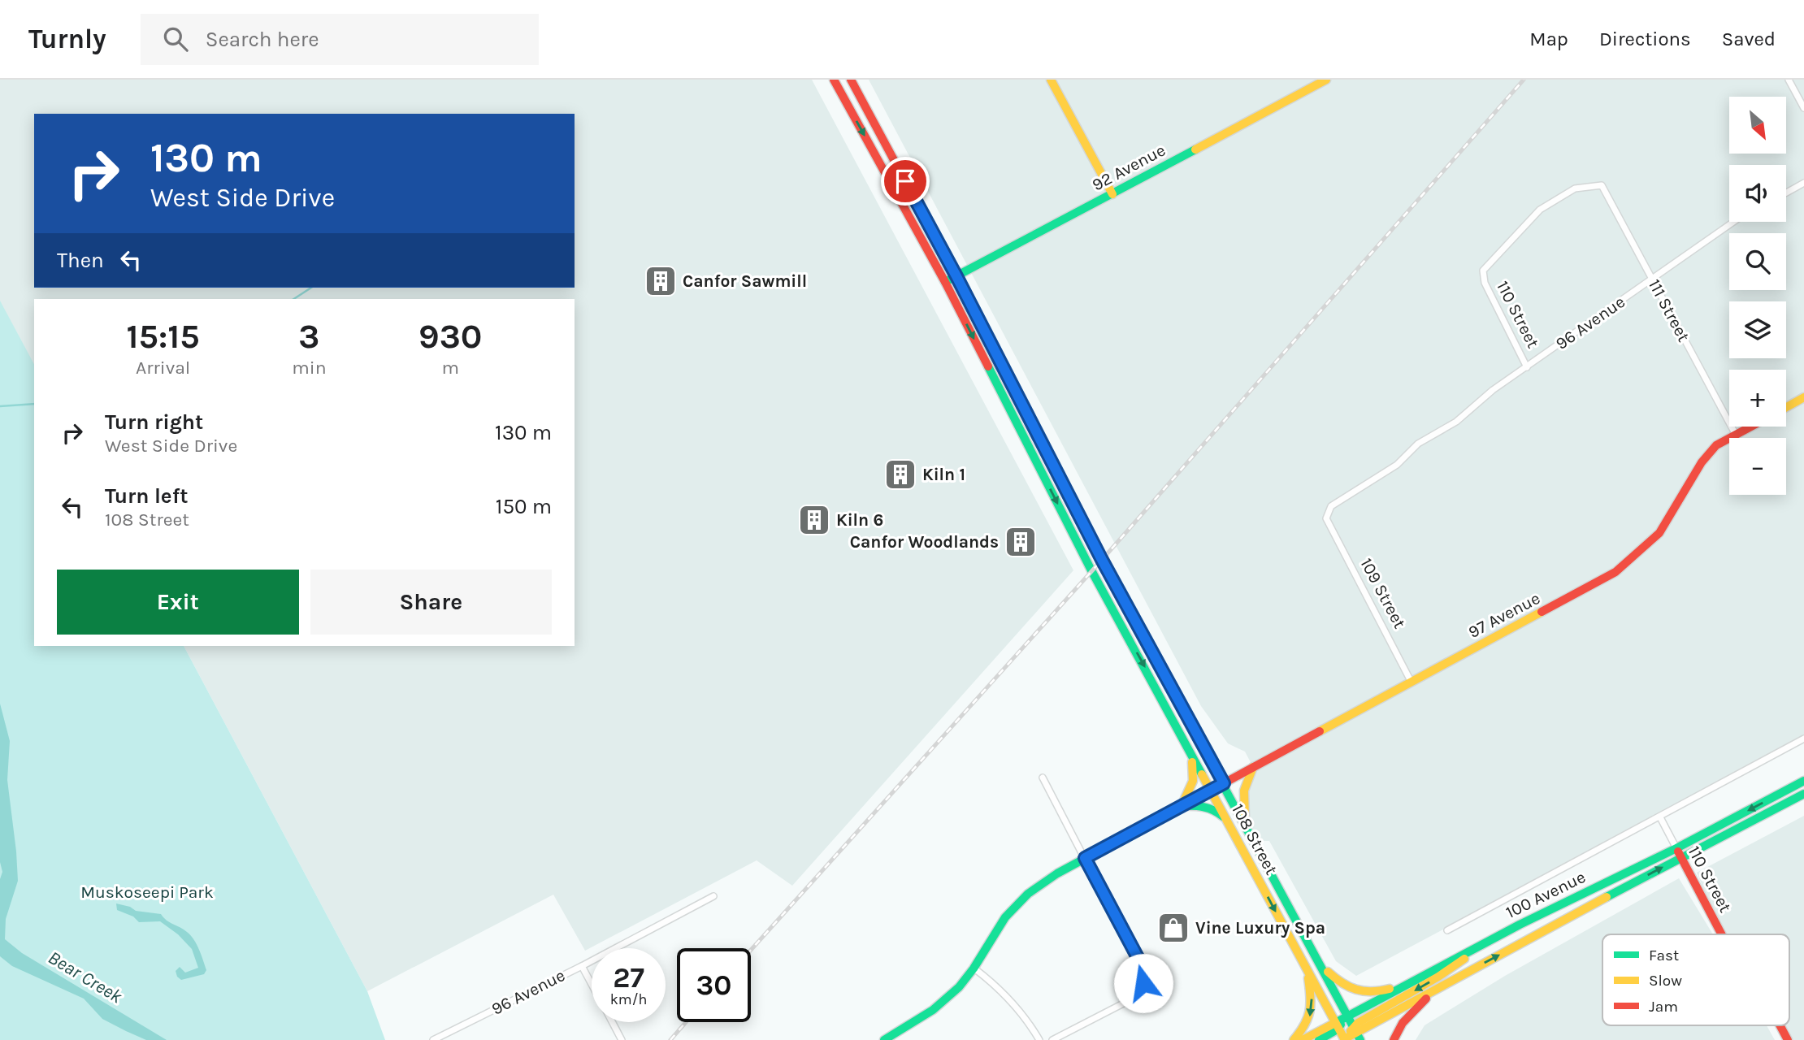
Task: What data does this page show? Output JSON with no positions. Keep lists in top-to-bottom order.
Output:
{
  "streets": {
    "main road": [
      "92 Avenue",
      "110 Street",
      "97 Avenue",
      "108 Street",
      "100 Avenue"
    ],
    "street": ["111 Street", "96 Avenue", "109 Street"]
  },
  "crossings": [
    ["92 Avenue", "108 Street"],
    ["111 Street", "110 Street"],
    ["111 Street", "96 Avenue"],
    ["111 Street", "97 Avenue"],
    ["110 Street", "96 Avenue"],
    ["110 Street", "100 Avenue"],
    ["96 Avenue", "109 Street"],
    ["109 Street", "97 Avenue"],
    ["97 Avenue", "108 Street"],
    ["108 Street", "100 Avenue"]
  ],
  "water": ["Bear Creek"],
  "parks": ["Muskoseepi Park"],
  "places": {
    "building": [
      "Canfor Sawmill",
      "Kiln 1",
      "Kiln 6",
      "Canfor Woodlands"
    ],
    "shop": ["Vine Luxury Spa"]
  },
  "legend": ["Fast", "Slow", "Jam"],
  "north": "bottom right",
  "page": {
    "header": "Turnly",
    "search": "Search here",
    "nav": ["Map", "Directions", "Saved"],
    "map_buttons": ["+", "−"],
    "turn": ["130 m", "West Side Drive"],
    "then": "Then",
    "eta": [
      "15:15",
      "Arrival",
      "3",
      "min",
      "930",
      "m"
    ],
    "list": [
      {
        "name": "Turn right",
        "note": "West Side Drive",
        "value": "130 m"
      },
      {
        "name": "Turn left",
        "note": "108 Street",
        "value": "150 m"
      }
    ],
    "buttons": ["Exit", "Share"],
    "speed": "27 km/h",
    "limit": "30"
  }
}
